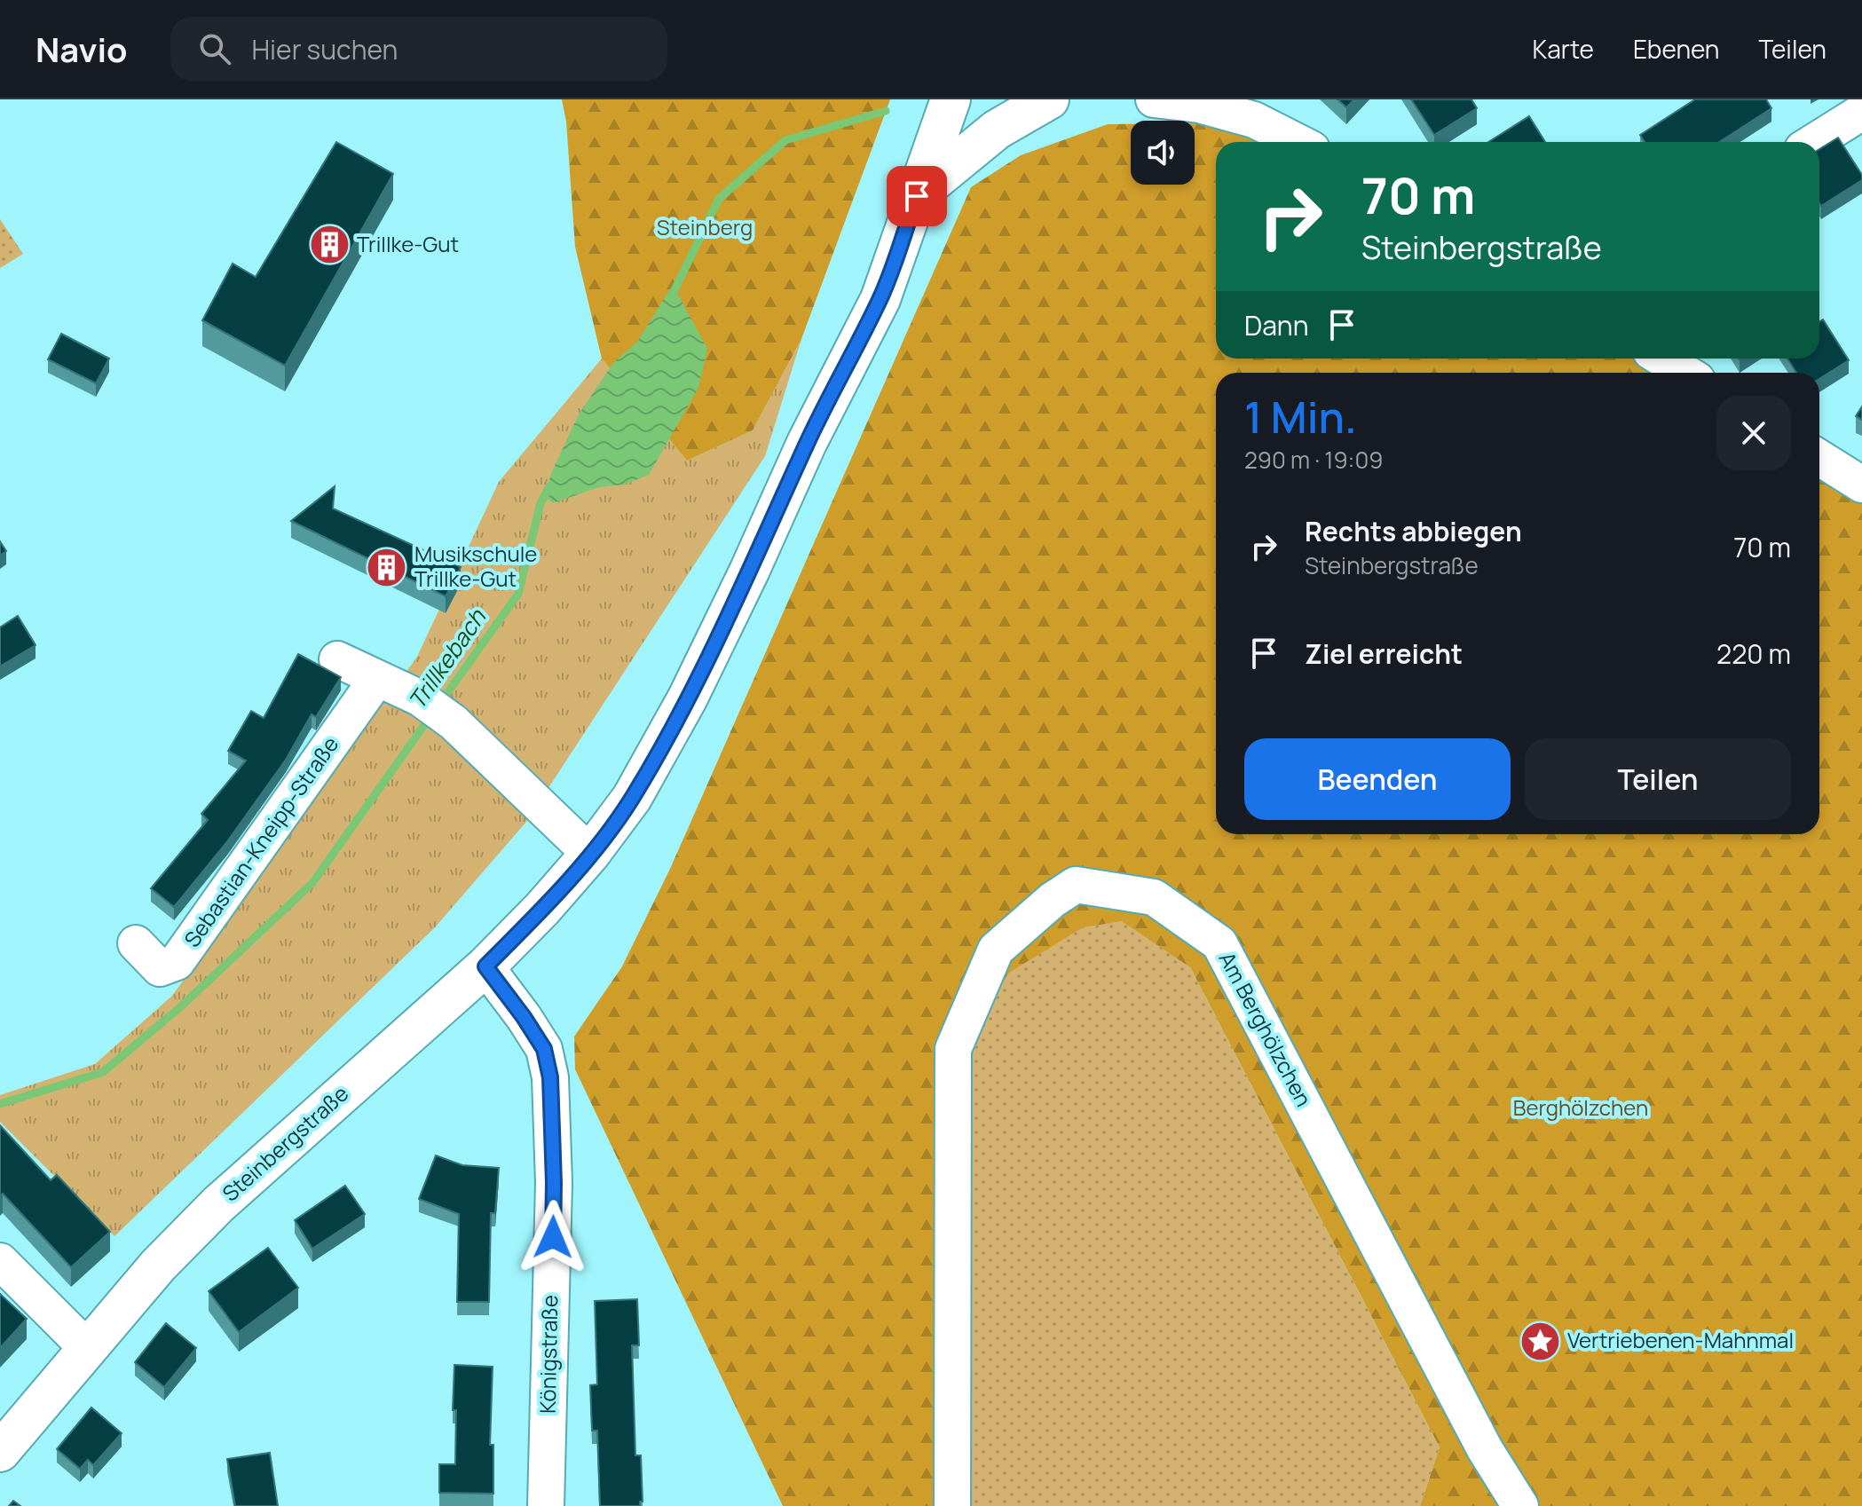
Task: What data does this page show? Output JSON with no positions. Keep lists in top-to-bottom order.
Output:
{
  "streets": {
    "main road": ["Steinbergstraße"],
    "street": ["Sebastian-Kneipp-Straße", "Am Berghölzchen", "Königstraße"]
  },
  "crossings": [
    ["Steinbergstraße", "Königstraße"]
  ],
  "water": ["Trillkebach"],
  "parks": ["Steinberg", "Berghölzchen"],
  "places": {
    "building": ["Trillke-Gut", "Musikschule Trillke-Gut"],
    "place": ["Vertriebenen-Mahnmal"]
  },
  "page": {
    "header": "Navio",
    "search": "Hier suchen",
    "nav": ["Karte", "Ebenen", "Teilen"],
    "turn": ["70 m", "Steinbergstraße"],
    "then": "Dann",
    "heading": ["1 Min.", "290 m · 19:09"],
    "list": [
      {
        "name": "Rechts abbiegen",
        "note": "Steinbergstraße",
        "value": "70 m"
      },
      {
        "name": "Ziel erreicht",
        "value": "220 m"
      }
    ],
    "buttons": ["Beenden", "Teilen"]
  }
}
